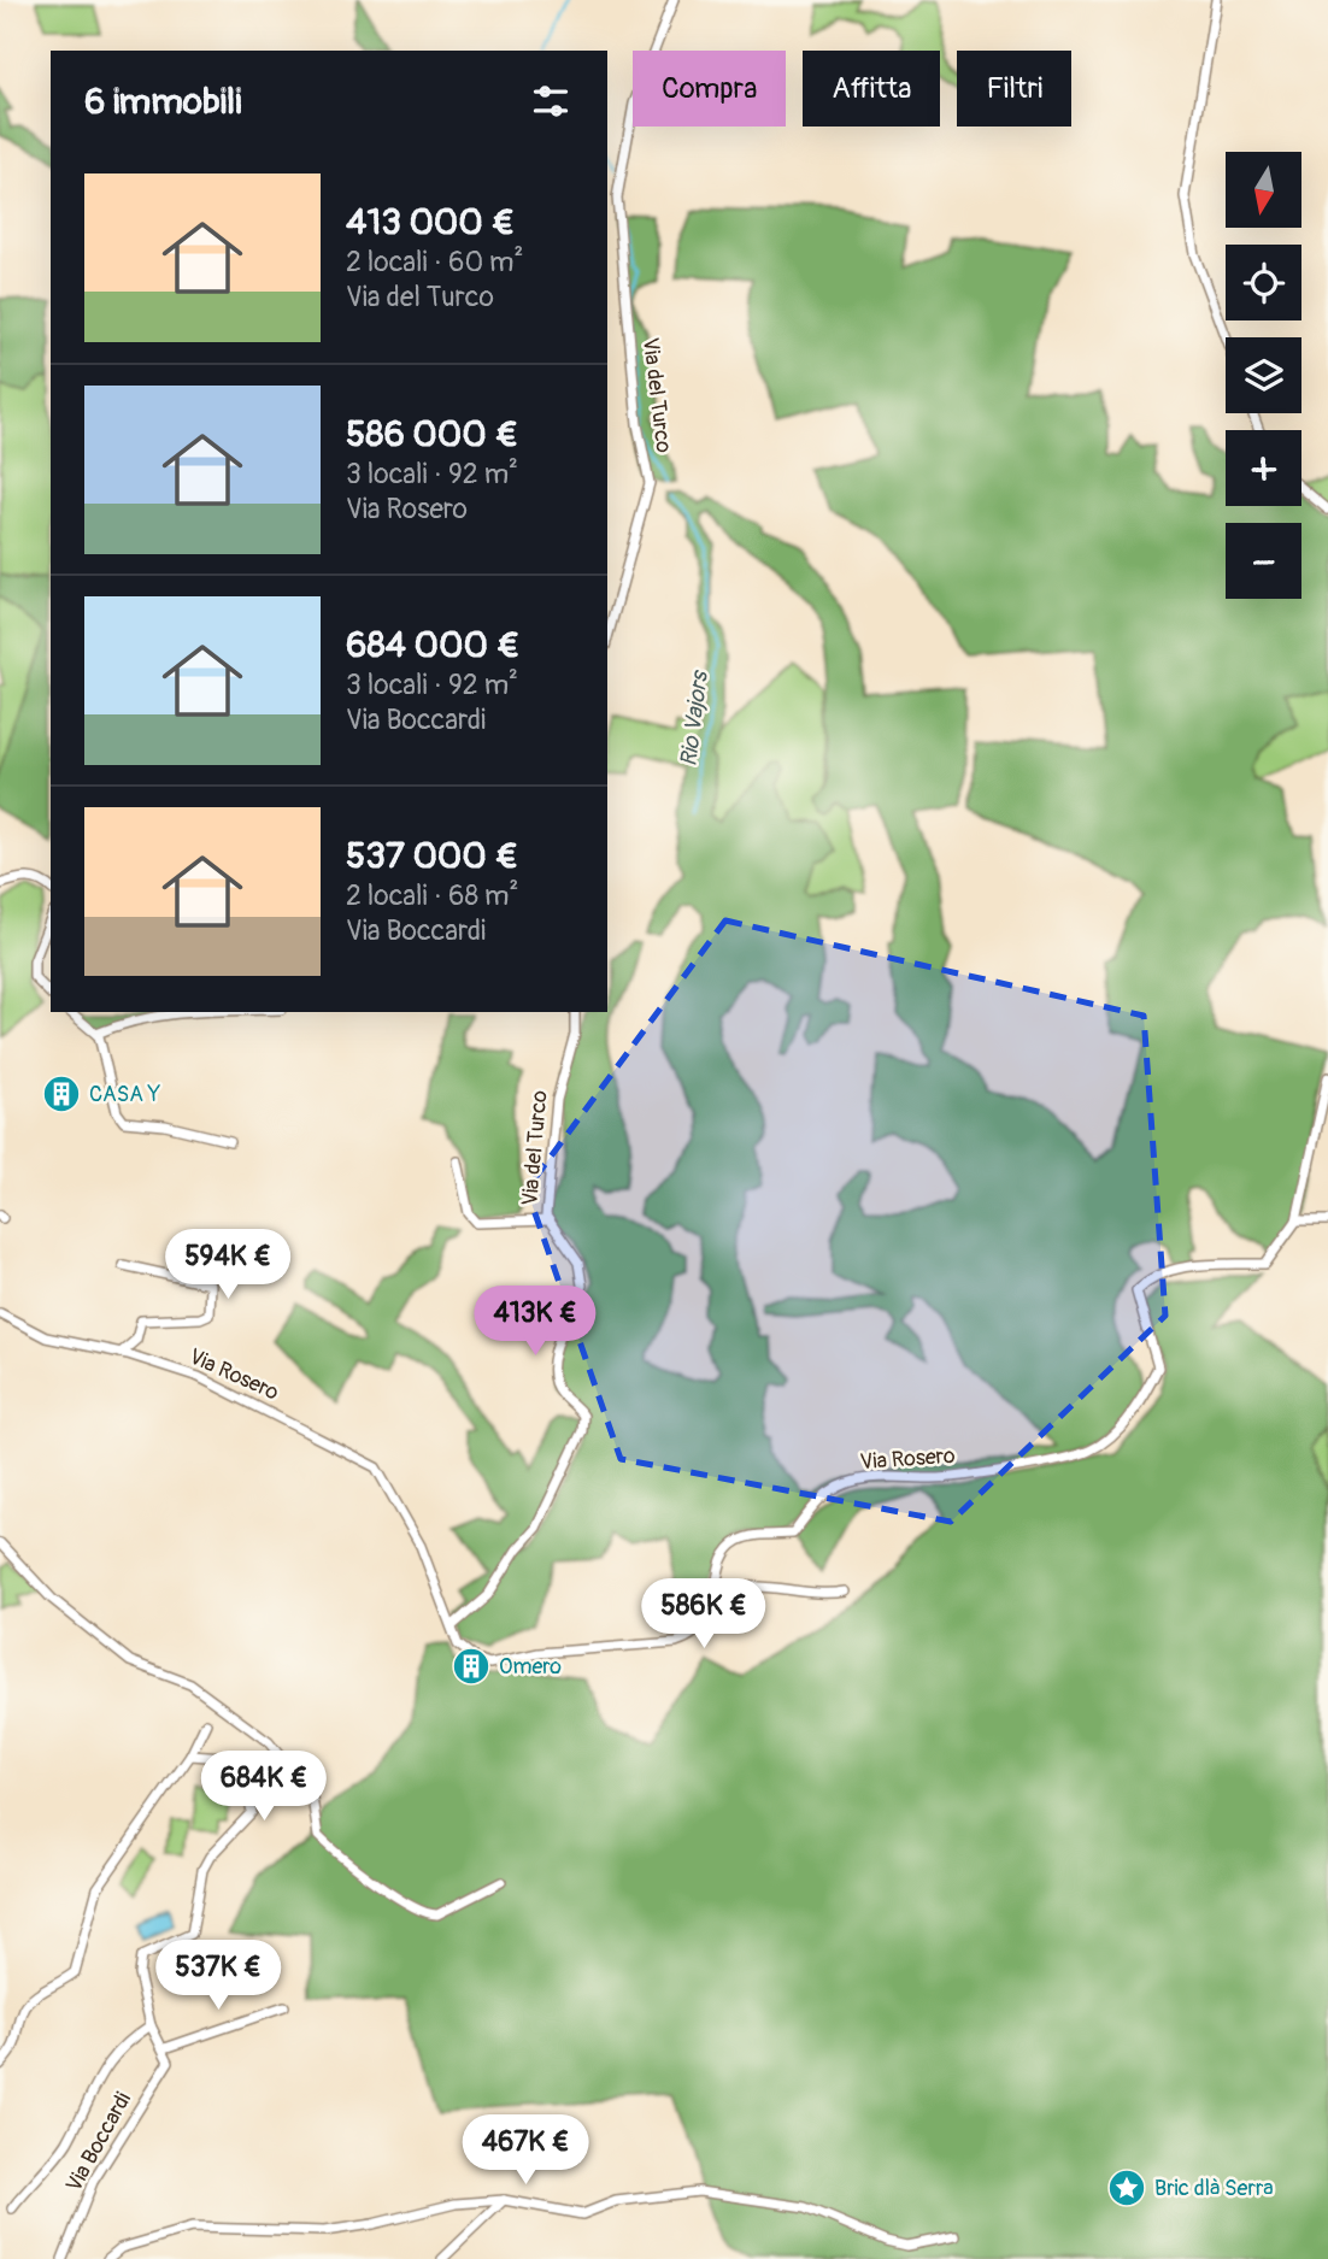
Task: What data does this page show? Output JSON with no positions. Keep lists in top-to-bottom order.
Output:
{
  "streets": {
    "street": ["Via del Turco", "Via Rosero", "Via Boccardi"]
  },
  "crossings": [
    ["Via del Turco", "Via Rosero"]
  ],
  "water": ["Rio Vajors"],
  "places": {
    "building": ["CASA Y", "Omero"],
    "place": ["Bric dlà Serra"]
  },
  "north": "bottom",
  "page": {
    "chip": ["Compra", "Affitta", "Filtri"],
    "heading": "6 immobili",
    "map_buttons": ["+", "−"],
    "list": [
      {
        "name": "413 000 €",
        "note": "2 locali · 60 m² · Via del Turco"
      },
      {
        "name": "586 000 €",
        "note": "3 locali · 92 m² · Via Rosero"
      },
      {
        "name": "684 000 €",
        "note": "3 locali · 92 m² · Via Boccardi"
      },
      {
        "name": "537 000 €",
        "note": "2 locali · 68 m² · Via Boccardi"
      }
    ],
    "price": [
      "594K €",
      "413K €",
      "586K €",
      "684K €",
      "537K €",
      "467K €"
    ]
  }
}
